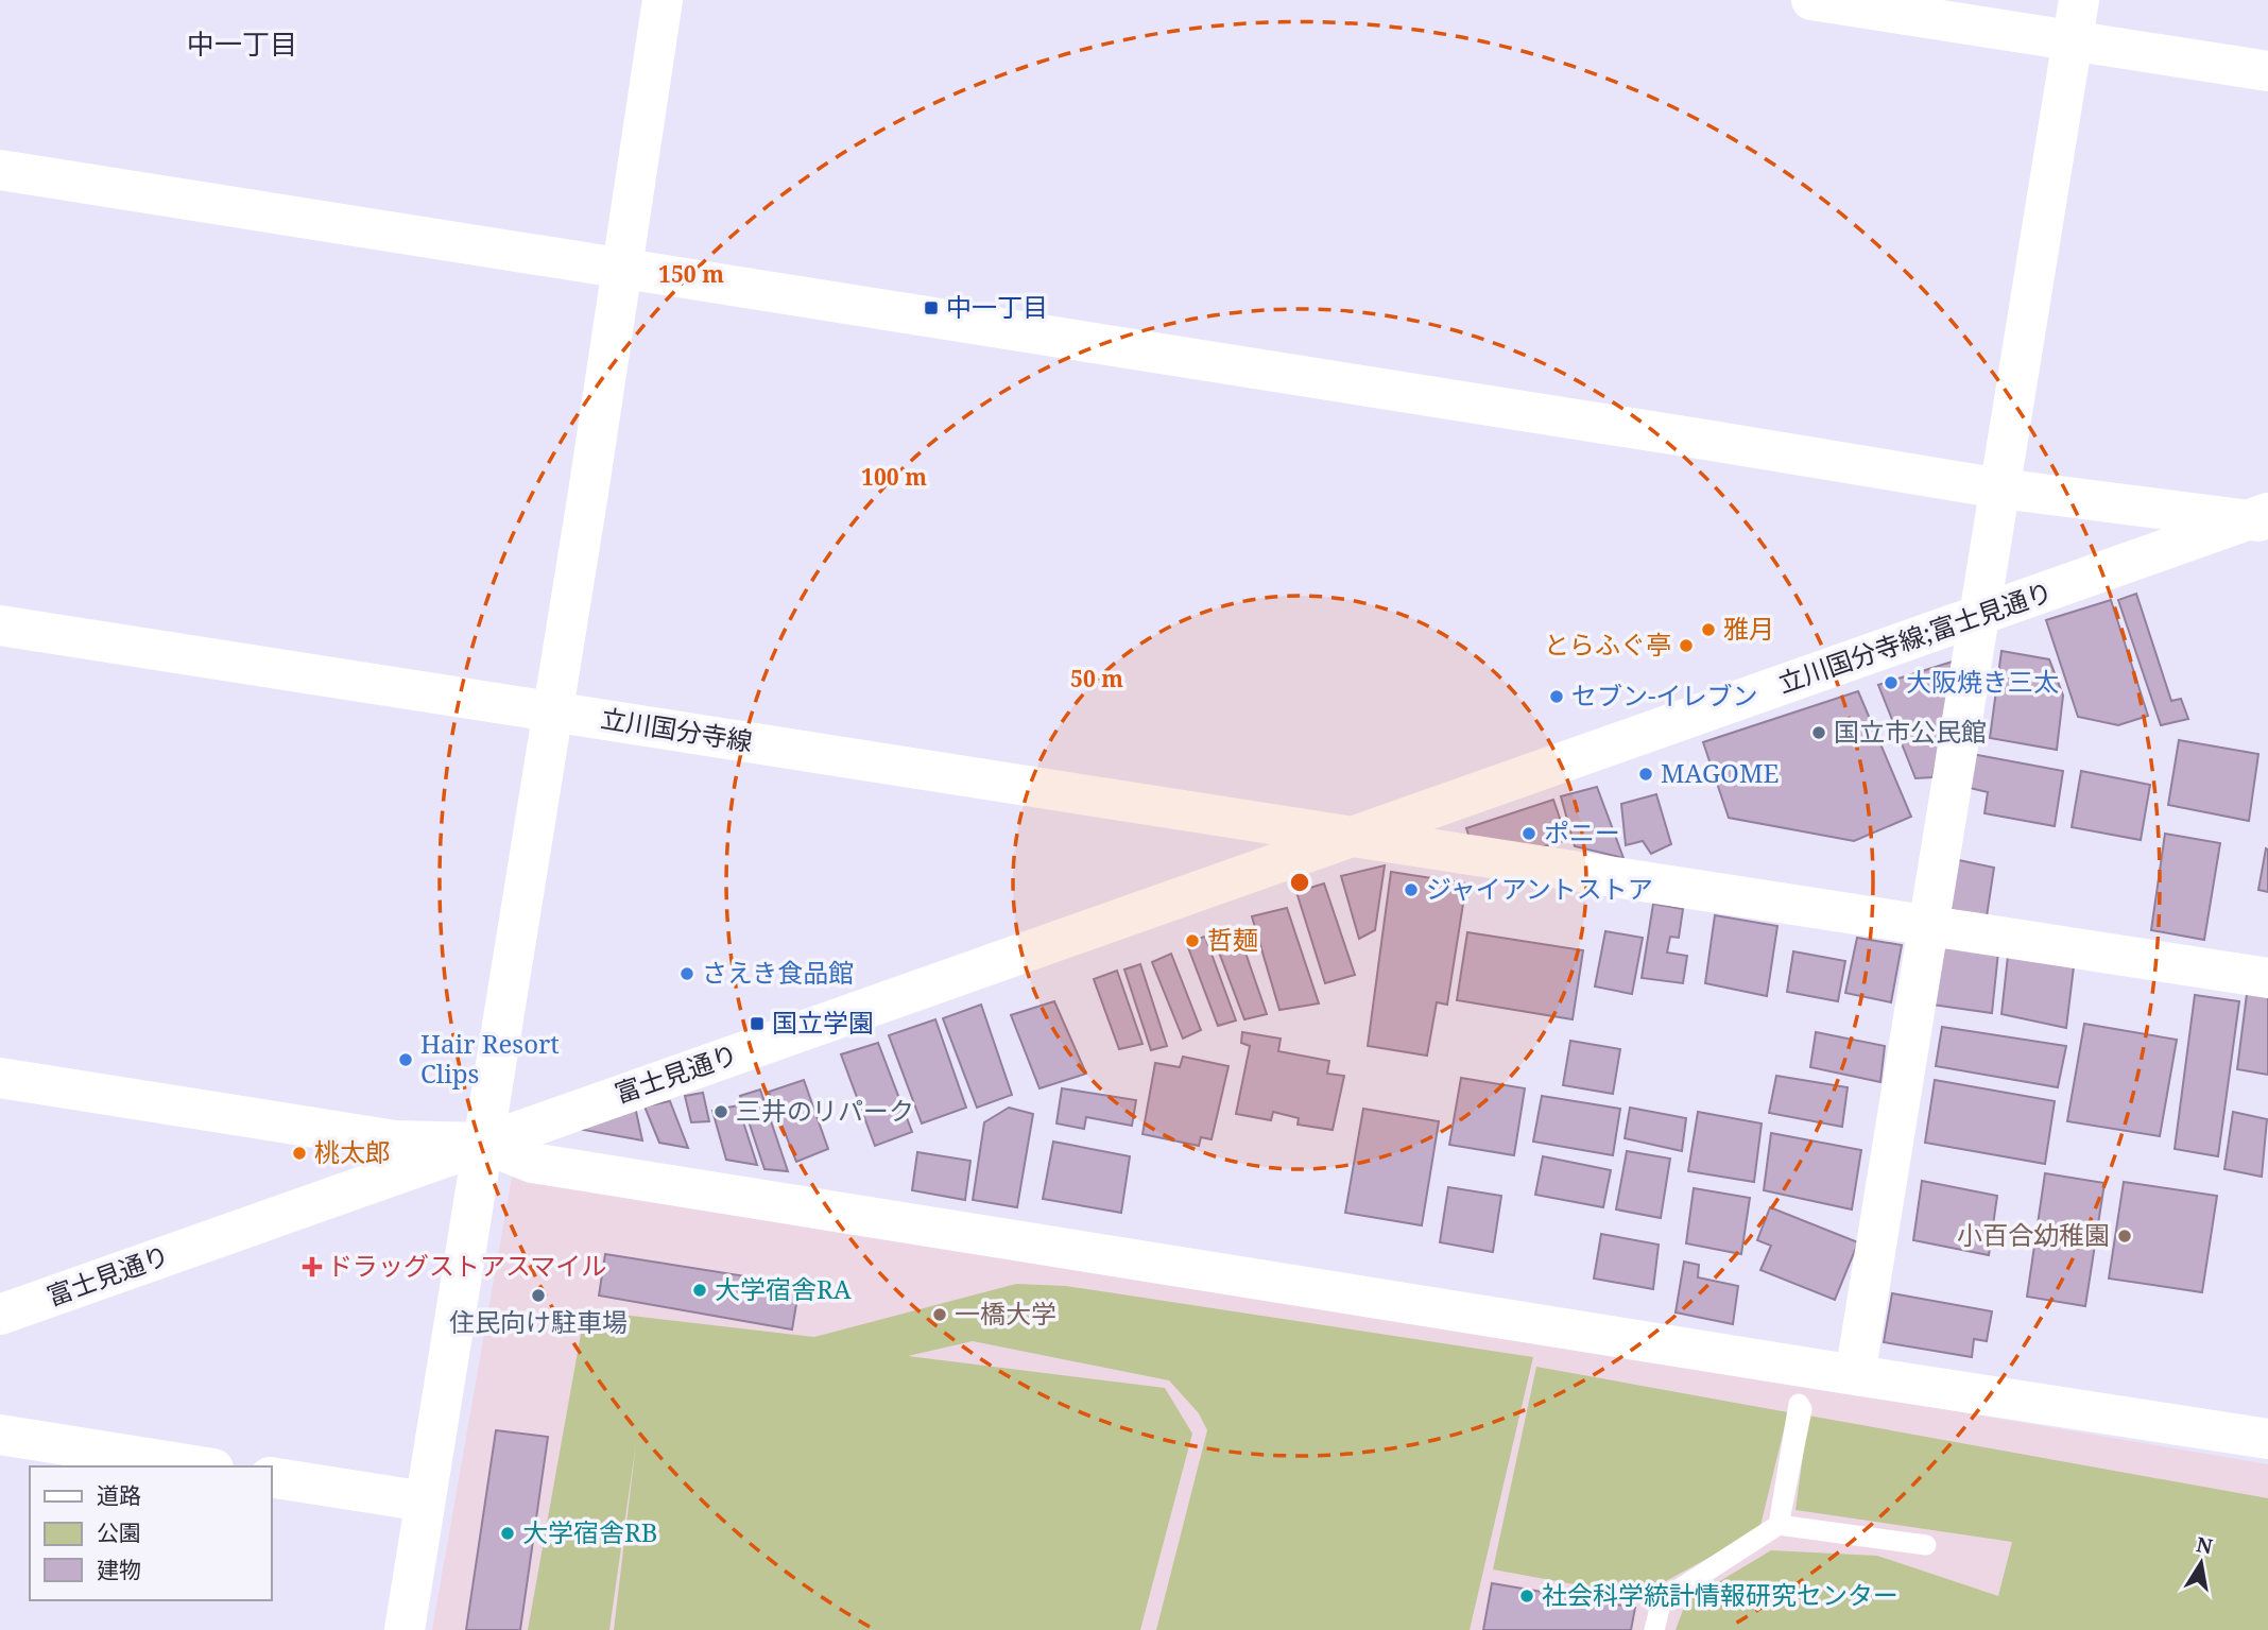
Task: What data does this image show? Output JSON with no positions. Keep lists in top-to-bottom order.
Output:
{
  "streets": {
    "street": ["立川国分寺線;富士見通り", "立川国分寺線", "富士見通り"]
  },
  "crossings": [
    ["立川国分寺線;富士見通り", "立川国分寺線"],
    ["立川国分寺線;富士見通り", "富士見通り"],
    ["立川国分寺線", "富士見通り"]
  ],
  "districts": ["中一丁目"],
  "places": {
    "transit": ["中一丁目", "国立学園"],
    "other": [
      "雅月",
      "とらふぐ亭",
      "大阪焼き三太",
      "セブン-イレブン",
      "国立市公民館",
      "MAGOME",
      "ポニー",
      "ジャイアントストア",
      "哲麺",
      "さえき食品館",
      "Hair Resort Clips",
      "三井のリパーク",
      "桃太郎",
      "小百合幼稚園",
      "大学宿舎RA",
      "住民向け駐車場",
      "一橋大学",
      "大学宿舎RB",
      "社会科学統計情報研究センター"
    ],
    "health": ["ドラッグストアスマイル"]
  },
  "legend": ["道路", "公園", "建物"],
  "north": "top",
  "rings": ["150 m", "100 m", "50 m"]
}
